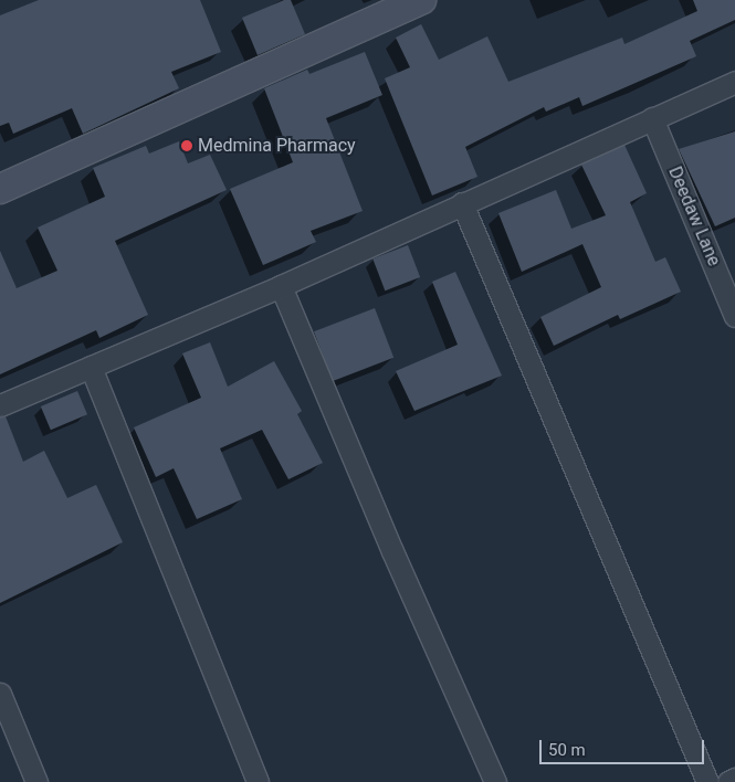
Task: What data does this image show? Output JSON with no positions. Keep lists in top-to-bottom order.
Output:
{
  "streets": {
    "street": ["Deedaw Lane"]
  },
  "places": ["Medmina Pharmacy"],
  "scale_bar": "50 m"
}
